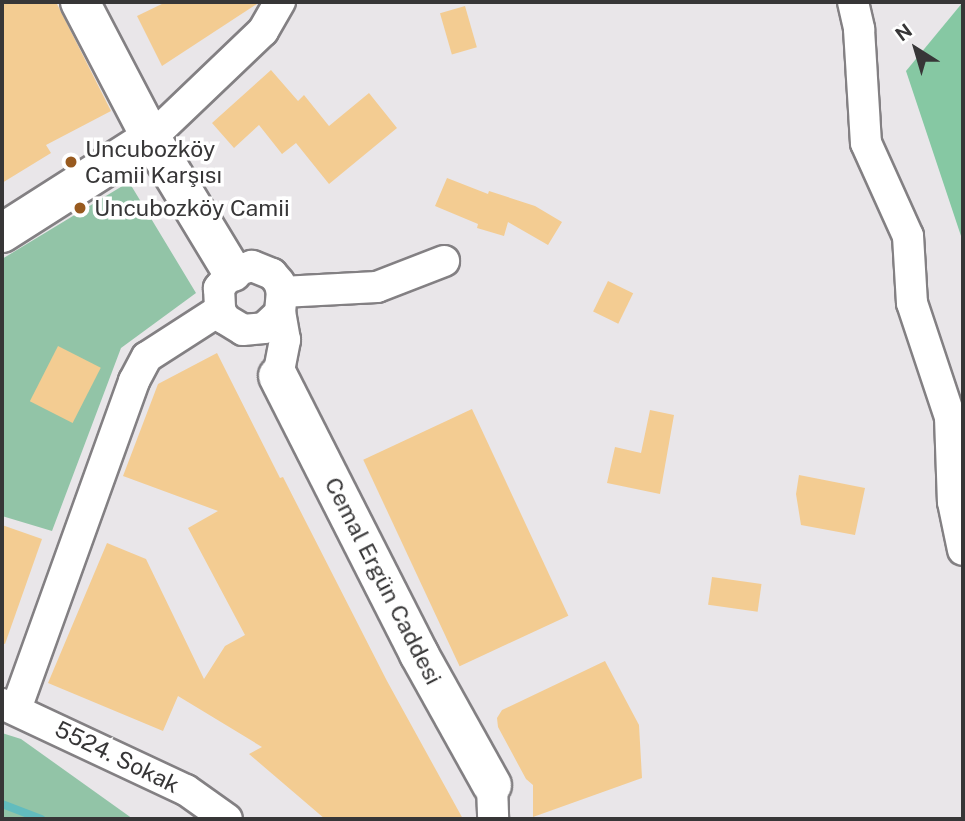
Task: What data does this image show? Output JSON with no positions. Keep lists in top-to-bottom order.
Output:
{
  "streets": {
    "street": ["Cemal Ergün Caddesi", "5524. Sokak"]
  },
  "places": ["Uncubozköy Camii Karşısı", "Uncubozköy Camii"],
  "north": "top left"
}
